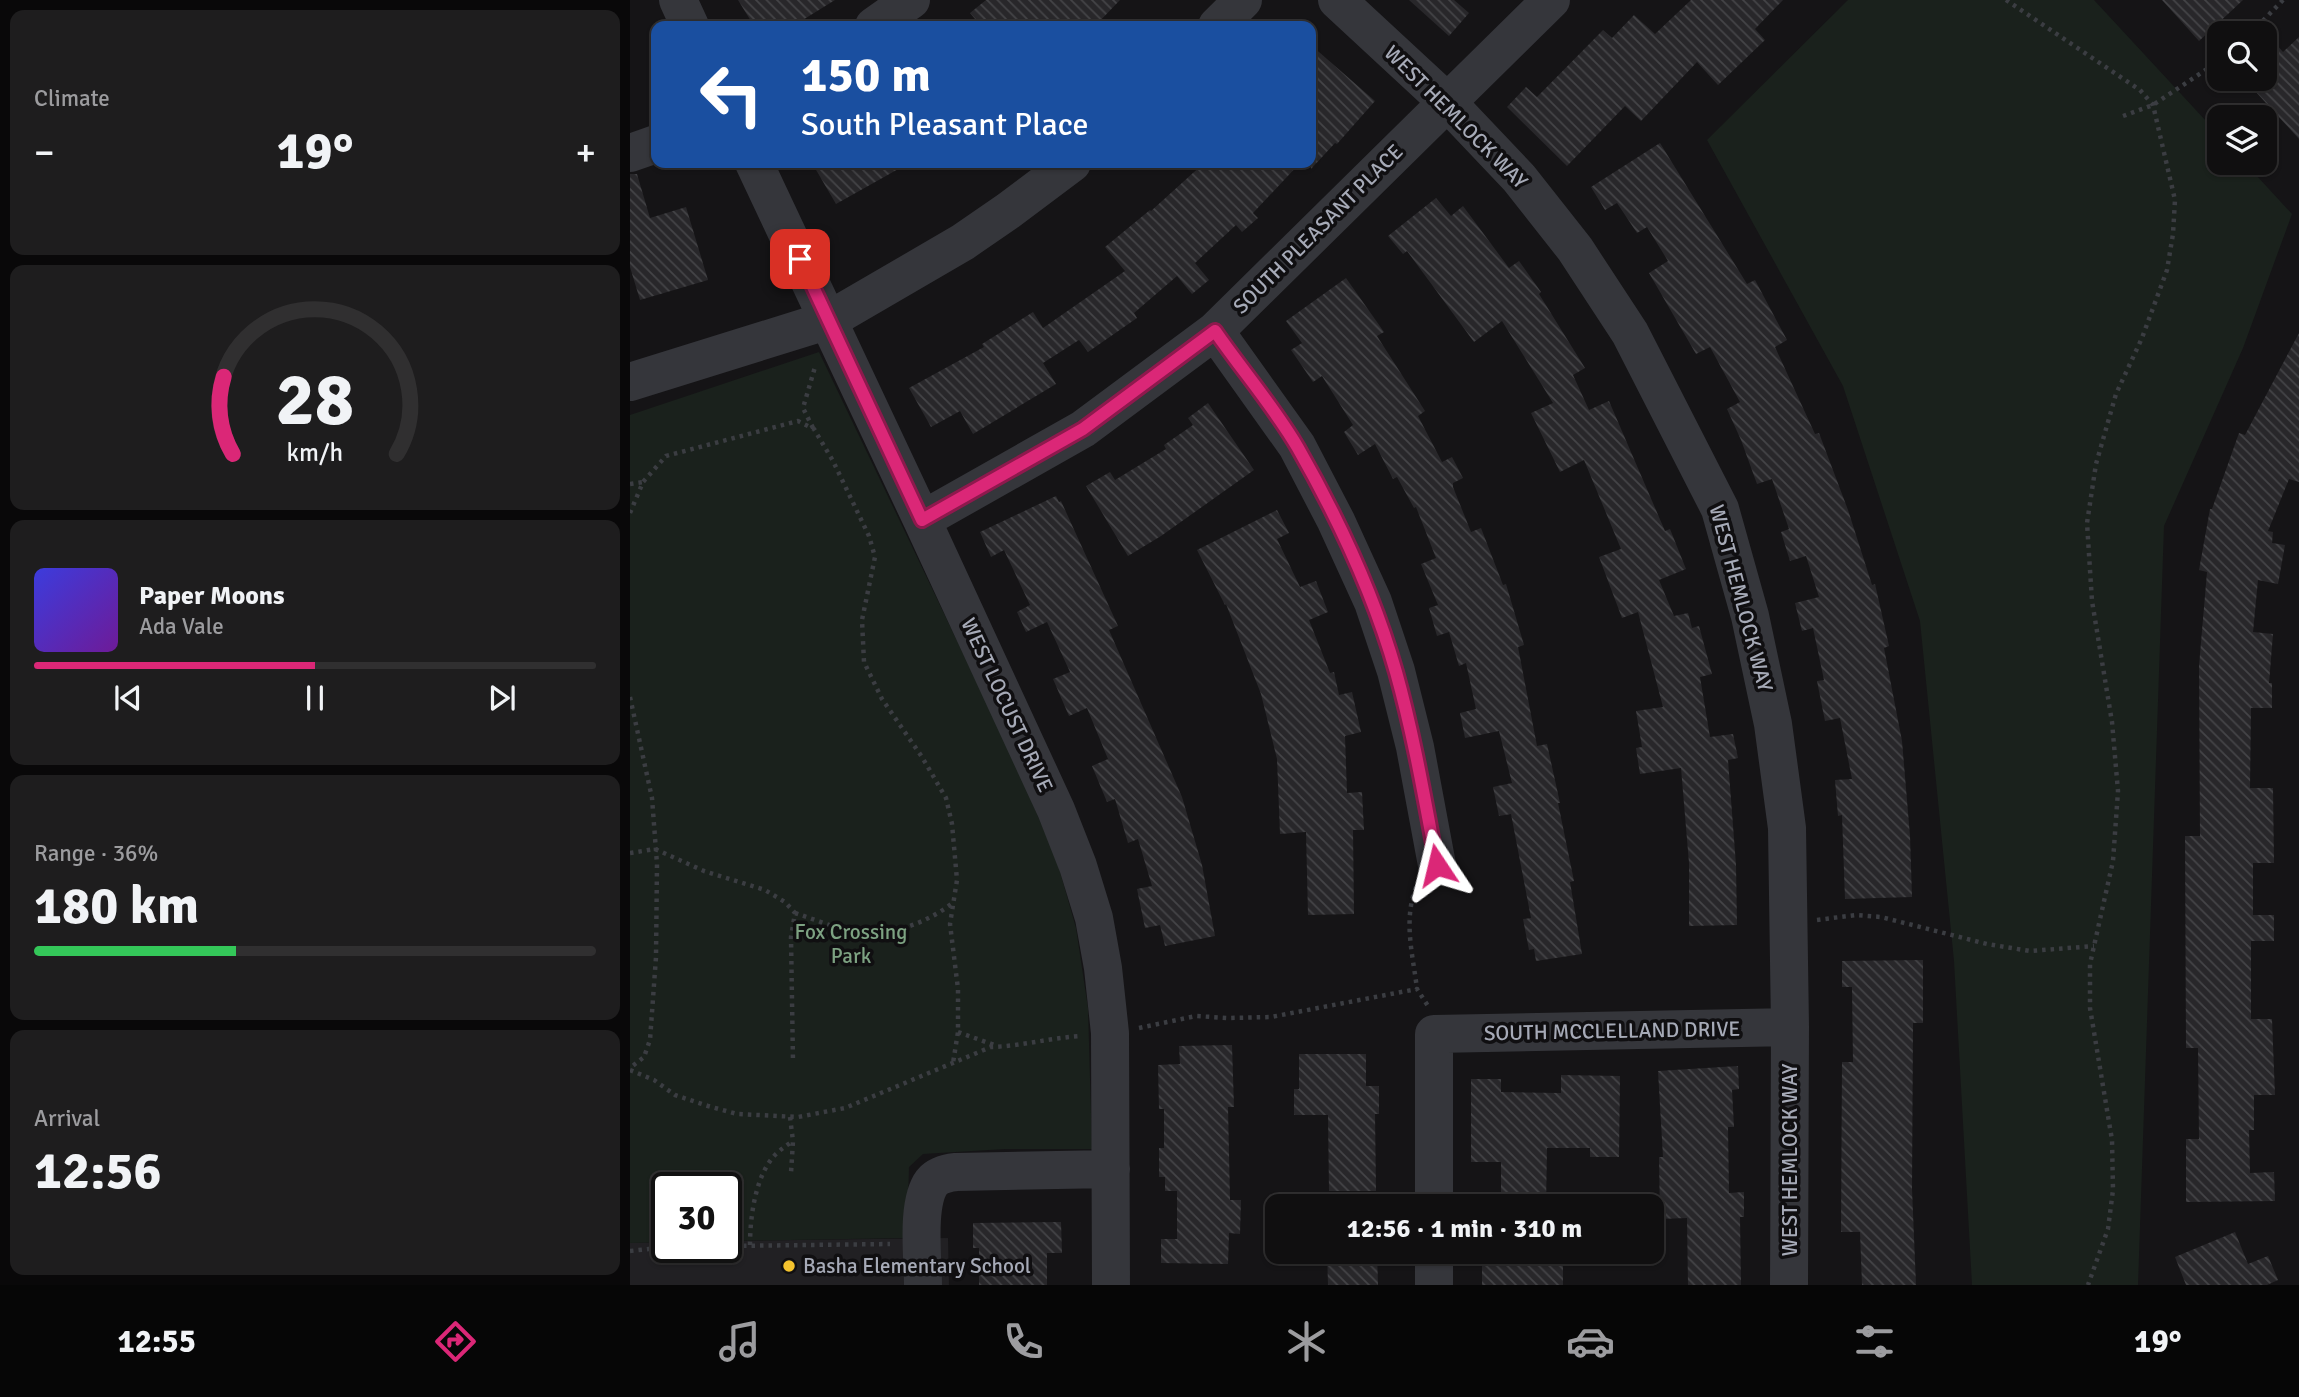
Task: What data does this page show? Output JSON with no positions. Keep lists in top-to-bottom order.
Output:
{
  "streets": {
    "street": [
      "WEST HEMLOCK WAY",
      "SOUTH PLEASANT PLACE",
      "WEST LOCUST DRIVE",
      "SOUTH MCCLELLAND DRIVE"
    ]
  },
  "crossings": [
    ["WEST HEMLOCK WAY", "SOUTH PLEASANT PLACE"],
    ["WEST HEMLOCK WAY", "SOUTH MCCLELLAND DRIVE"],
    ["SOUTH PLEASANT PLACE", "WEST LOCUST DRIVE"]
  ],
  "parks": ["Fox Crossing Park"],
  "places": ["Basha Elementary School"],
  "page": {
    "tile": [
      "Climate",
      ["Range · 36%", "180 km"],
      ["Arrival", "12:56"]
    ],
    "turn": ["150 m", "South Pleasant Place"],
    "heat": ["−", "19°", "+"],
    "song": ["Paper Moons", "Ada Vale"],
    "limit": "30",
    "trip": "12:56 · 1 min · 310 m",
    "tabs": ["12:55", "19°"],
    "gauge": ["28", "km/h"]
  }
}
